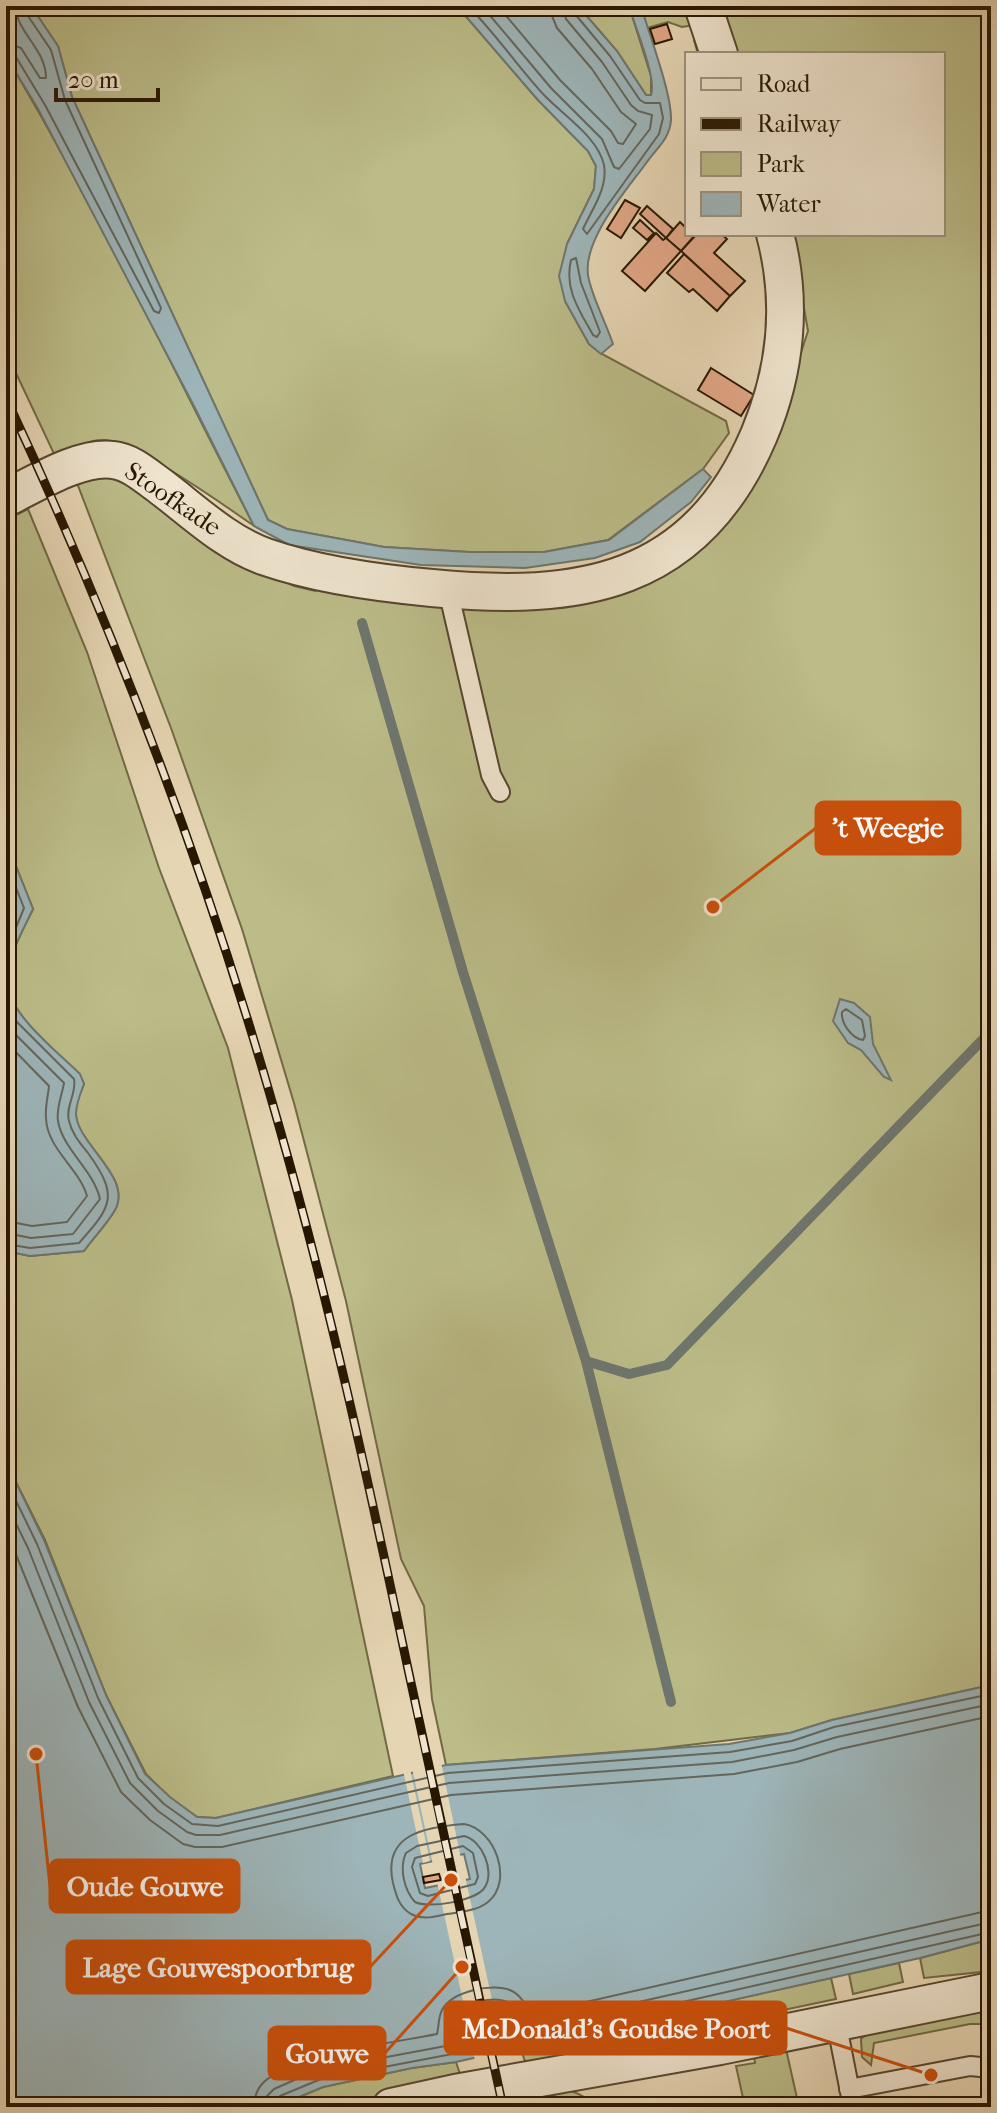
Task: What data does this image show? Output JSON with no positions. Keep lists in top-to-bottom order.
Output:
{
  "streets": {
    "street": ["Stoofkade"]
  },
  "places": [
    "'t Weegje",
    "Oude Gouwe",
    "Lage Gouwespoorbrug",
    "Gouwe",
    "McDonald's Goudse Poort"
  ],
  "legend": [
    "Road",
    "Railway",
    "Park",
    "Water"
  ],
  "scale_bar": "20 m"
}
